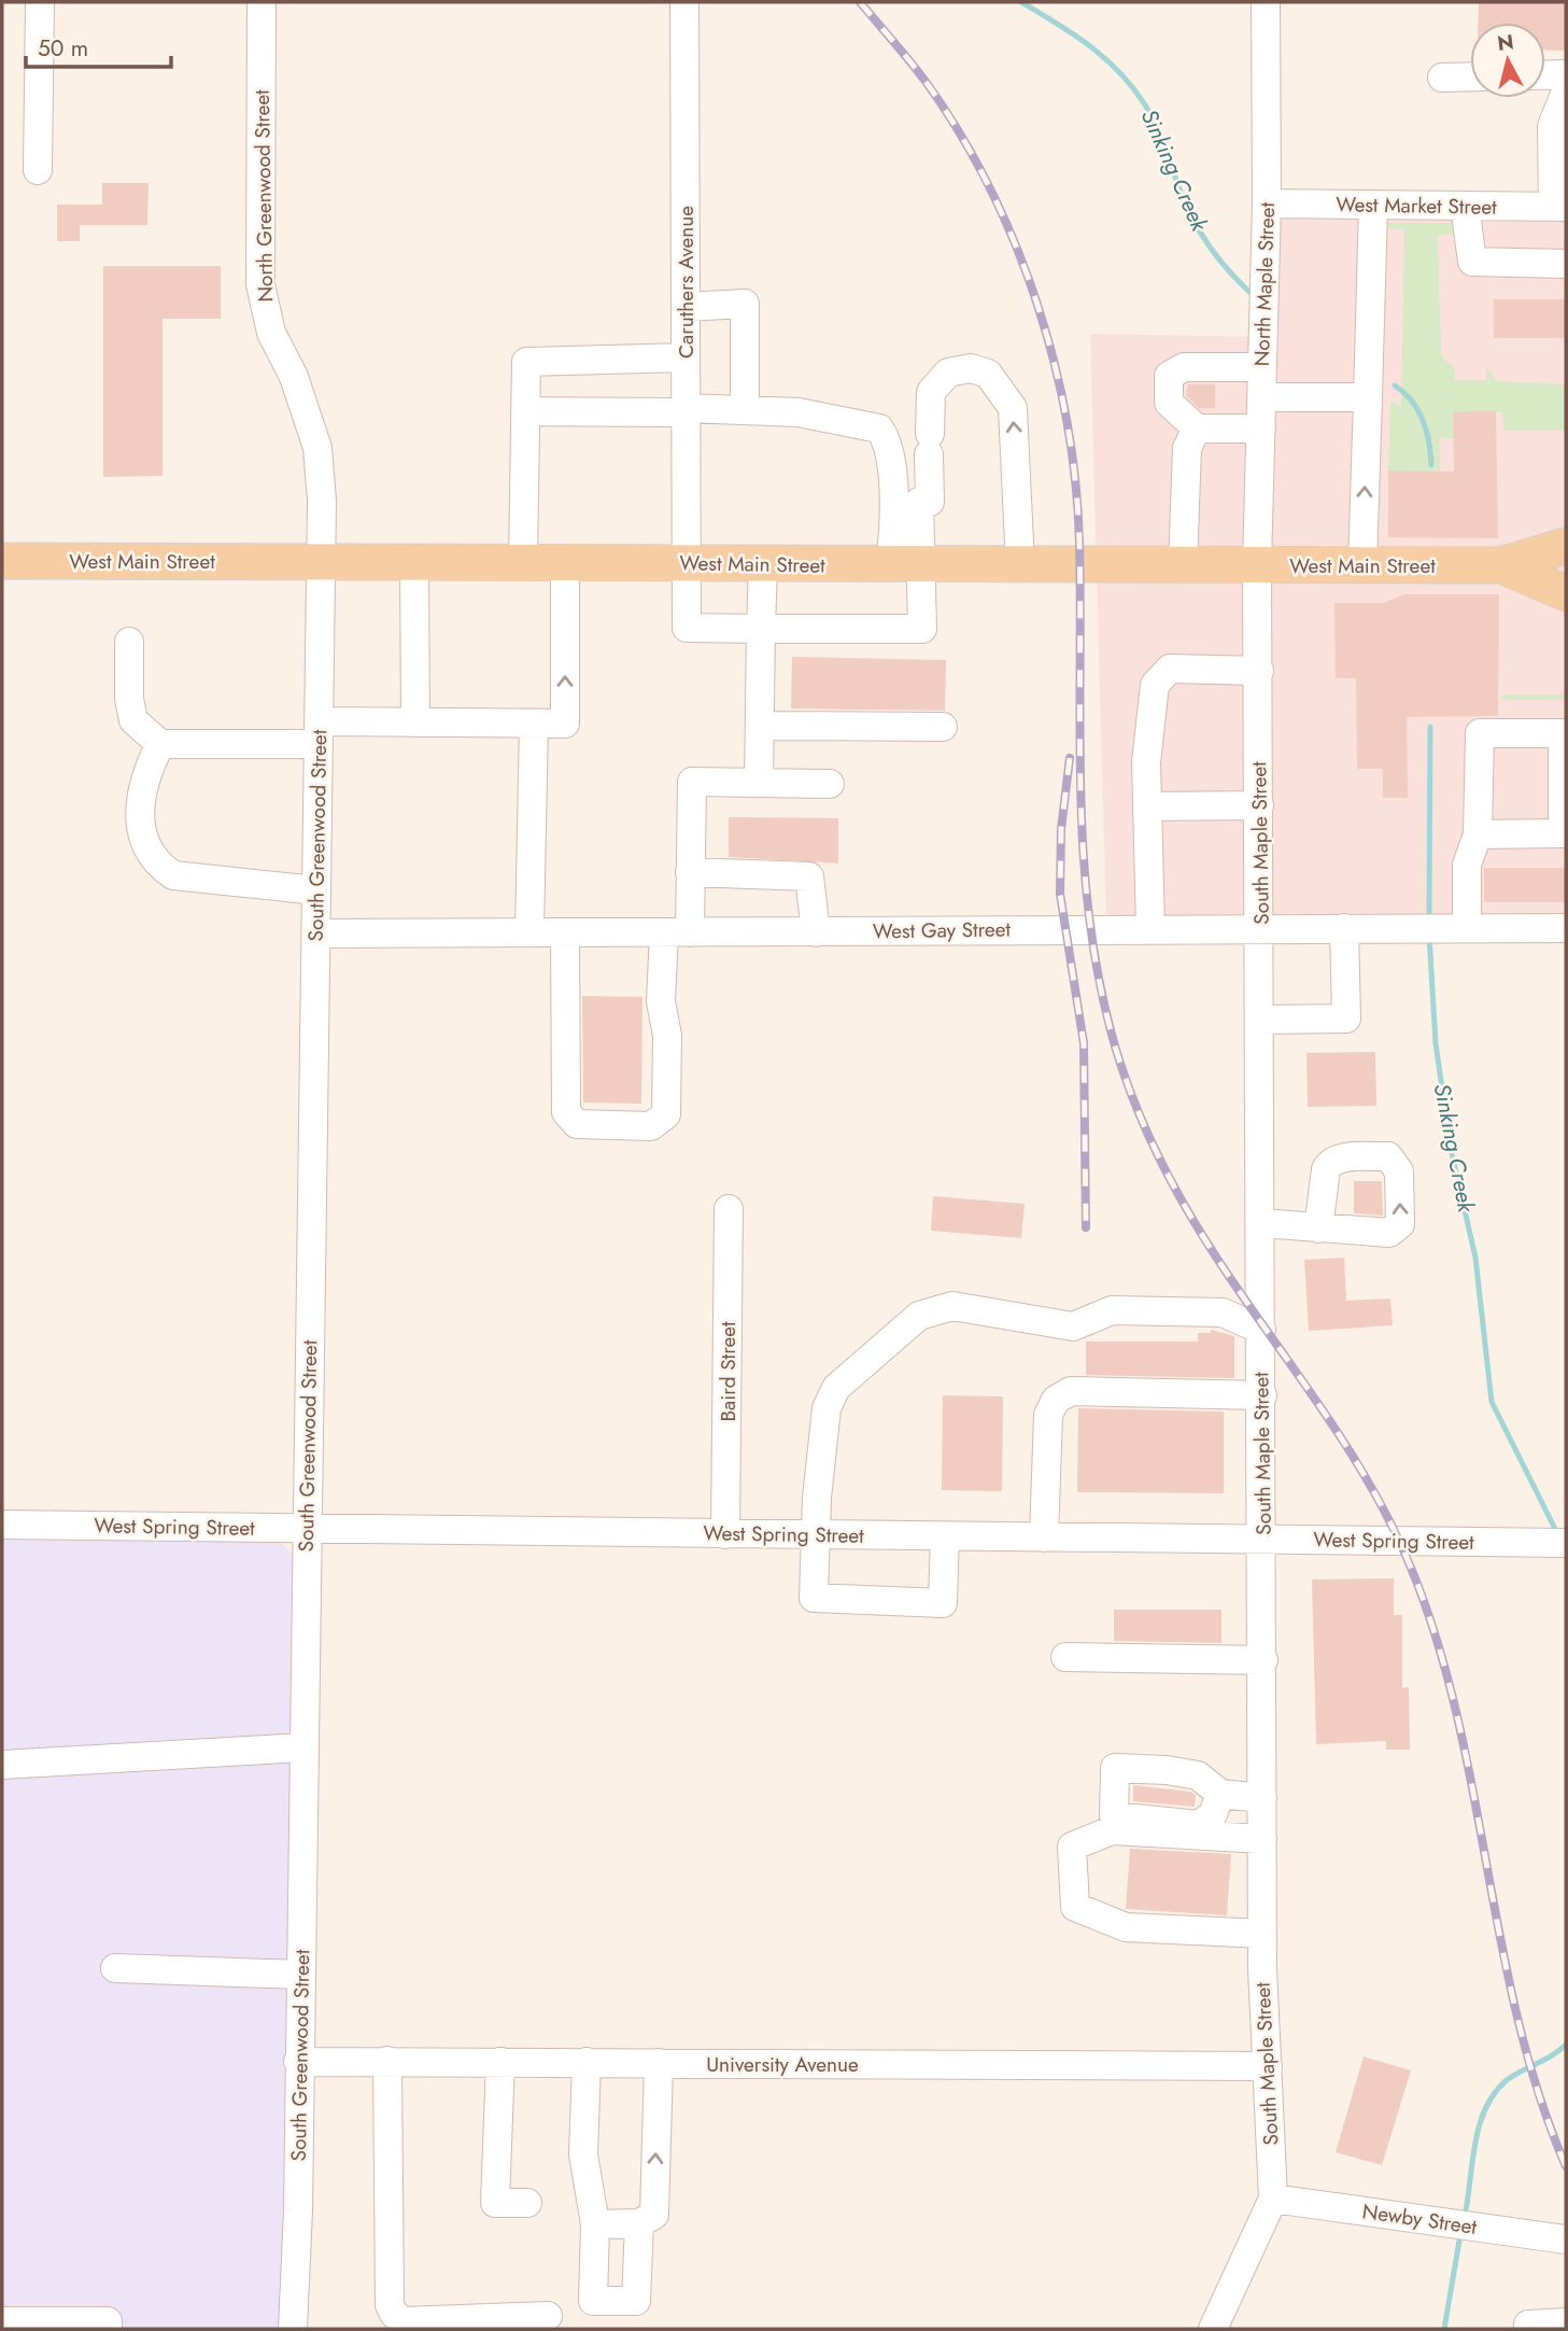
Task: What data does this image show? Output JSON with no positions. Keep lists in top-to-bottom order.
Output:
{
  "streets": {
    "main road": ["West Main Street"],
    "street": [
      "North Greenwood Street",
      "West Market Street",
      "Caruthers Avenue",
      "North Maple Street",
      "South Greenwood Street",
      "South Maple Street",
      "West Gay Street",
      "Baird Street",
      "West Spring Street",
      "University Avenue",
      "Newby Street"
    ]
  },
  "crossings": [
    ["North Greenwood Street", "West Main Street"],
    ["North Greenwood Street", "South Greenwood Street"],
    ["West Market Street", "North Maple Street"],
    ["Caruthers Avenue", "West Main Street"],
    ["North Maple Street", "West Main Street"],
    ["North Maple Street", "South Maple Street"],
    ["West Main Street", "South Greenwood Street"],
    ["West Main Street", "South Maple Street"],
    ["South Greenwood Street", "West Gay Street"],
    ["South Greenwood Street", "West Spring Street"],
    ["South Greenwood Street", "University Avenue"],
    ["South Maple Street", "West Gay Street"],
    ["South Maple Street", "West Spring Street"],
    ["South Maple Street", "University Avenue"],
    ["South Maple Street", "Newby Street"],
    ["Baird Street", "West Spring Street"]
  ],
  "water": ["Sinking Creek"],
  "scale_bar": "50 m",
  "north": "top"
}
